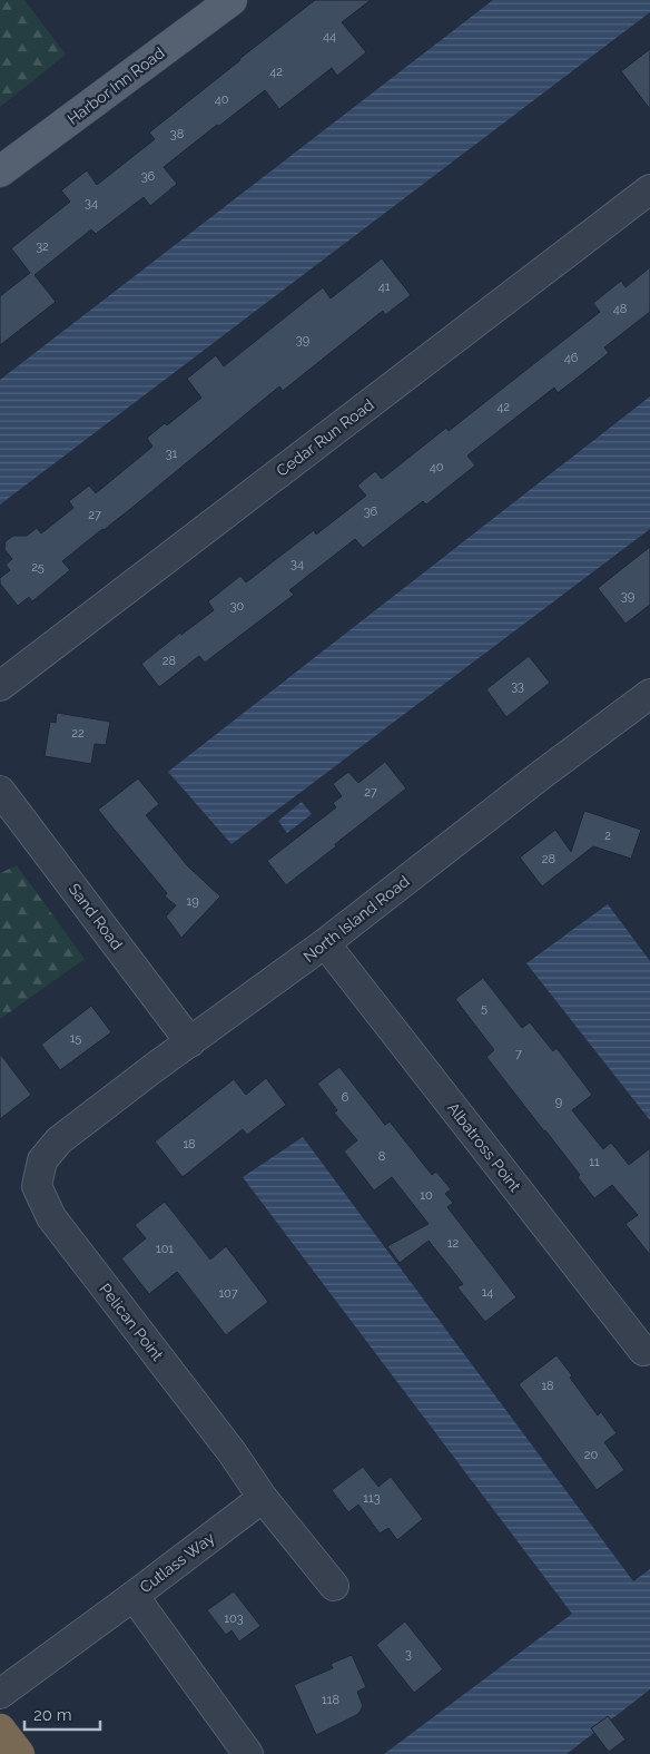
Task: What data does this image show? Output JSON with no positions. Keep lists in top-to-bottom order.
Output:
{
  "streets": {
    "main road": ["Harbor Inn Road"],
    "street": [
      "Cedar Run Road",
      "Sand Road",
      "North Island Road",
      "Albatross Point",
      "Pelican Point",
      "Cutlass Way"
    ]
  },
  "crossings": [
    ["Sand Road", "North Island Road"],
    ["North Island Road", "Albatross Point"],
    ["North Island Road", "Pelican Point"],
    ["Pelican Point", "Cutlass Way"]
  ],
  "house_numbers": [
    "44",
    "42",
    "40",
    "38",
    "36",
    "34",
    "32",
    "41",
    "48",
    "39",
    "46",
    "42",
    "31",
    "40",
    "36",
    "27",
    "34",
    "25",
    "39",
    "30",
    "28",
    "33",
    "22",
    "27",
    "2",
    "28",
    "19",
    "5",
    "15",
    "7",
    "6",
    "9",
    "18",
    "8",
    "11",
    "10",
    "12",
    "101",
    "14",
    "107",
    "18",
    "20",
    "113",
    "103",
    "3",
    "118"
  ],
  "scale_bar": "20 m"
}
